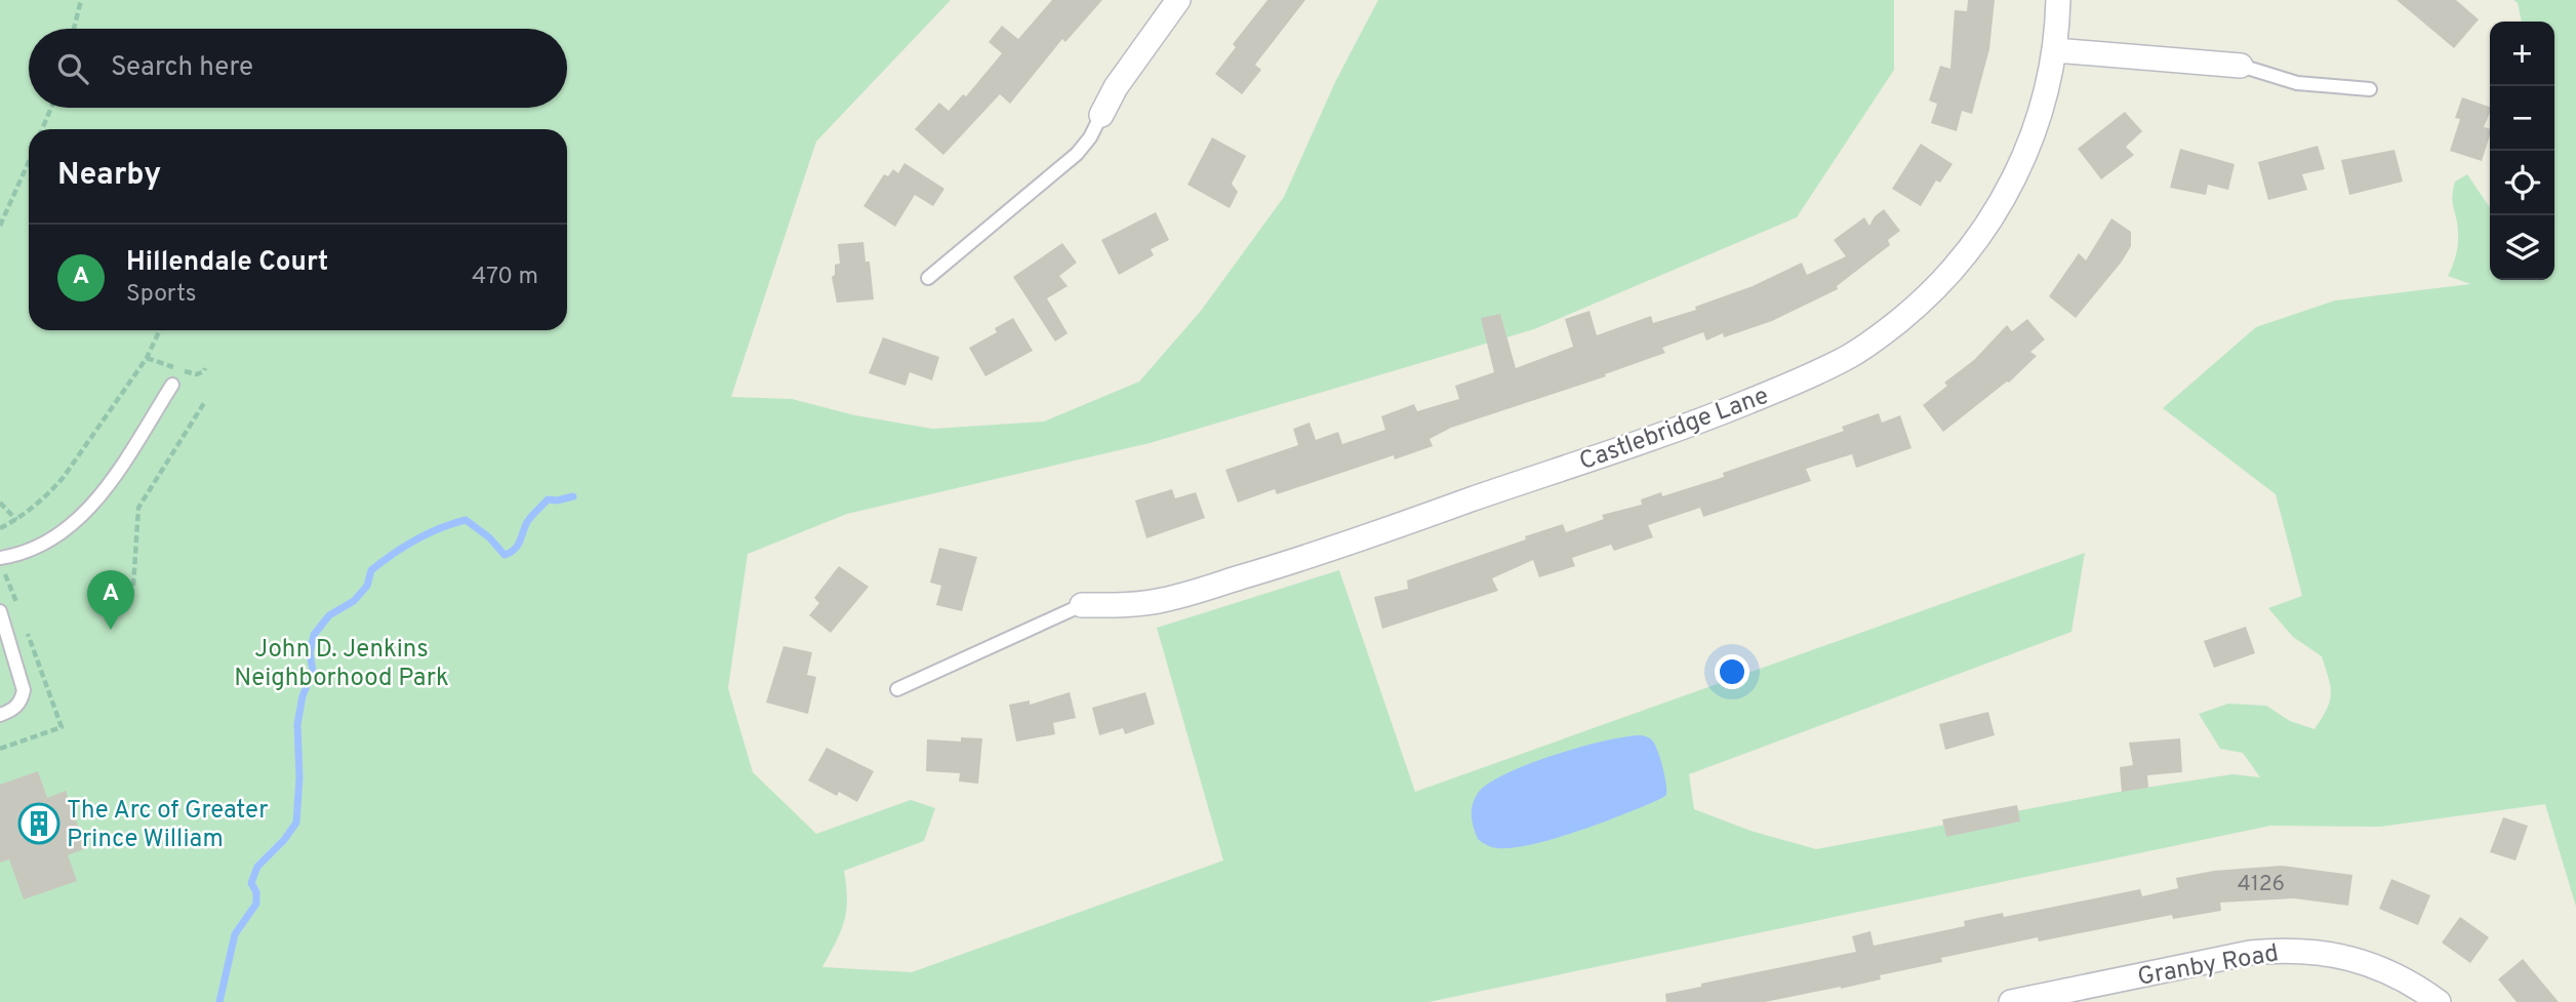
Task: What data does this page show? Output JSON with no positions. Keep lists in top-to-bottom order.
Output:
{
  "streets": {
    "street": ["Castlebridge Lane", "Granby Road"]
  },
  "parks": ["John D. Jenkins Neighborhood Park"],
  "places": {
    "building": ["The Arc of Greater Prince William"]
  },
  "house_numbers": ["4126"],
  "page": {
    "map_buttons": ["+", "−"],
    "search": "Search here",
    "heading": "Nearby",
    "list": [
      {
        "mark": "A",
        "name": "Hillendale Court",
        "note": "Sports",
        "value": "470 m"
      }
    ],
    "pins": "A"
  }
}
